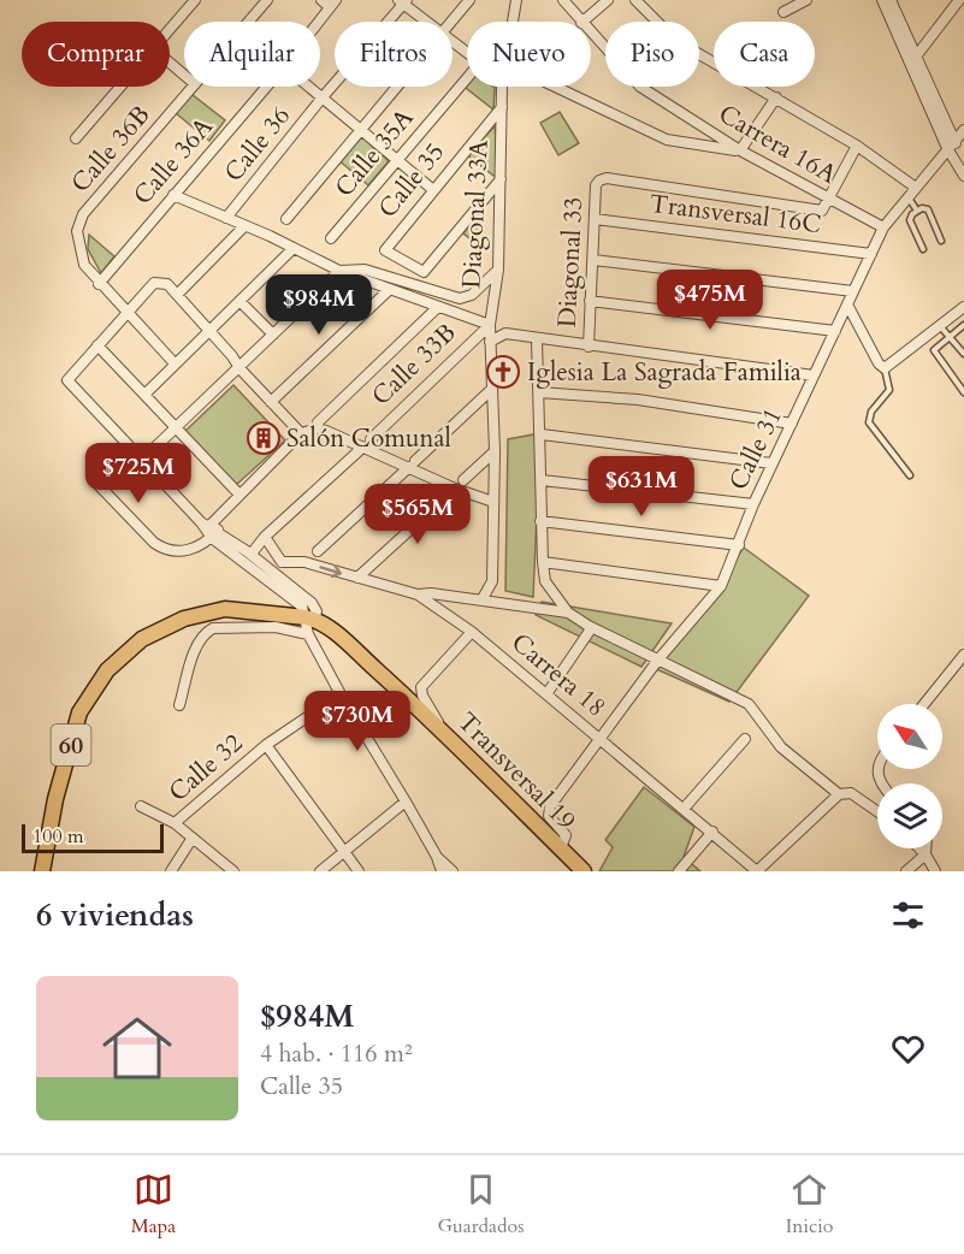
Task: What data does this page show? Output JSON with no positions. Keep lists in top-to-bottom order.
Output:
{
  "streets": {
    "main road": ["60", "Transversal 19"],
    "street": [
      "Calle 36",
      "Carrera 16A",
      "Calle 36B",
      "Calle 35A",
      "Calle 36A",
      "Calle 35",
      "Diagonal 33A",
      "Transversal 16C",
      "Diagonal 33",
      "Calle 33B",
      "Calle 31",
      "Carrera 18",
      "Calle 32"
    ]
  },
  "crossings": [
    ["Carrera 16A", "Diagonal 33"],
    ["Carrera 16A", "Calle 31"],
    ["Calle 36B", "Calle 36A"],
    ["Calle 35", "Diagonal 33A"],
    ["Diagonal 33A", "Calle 33B"],
    ["Transversal 16C", "Diagonal 33"],
    ["Transversal 16C", "Calle 31"],
    ["Calle 31", "Carrera 18"],
    ["Calle 31", "Transversal 19"],
    ["60", "Transversal 19"]
  ],
  "places": {
    "church": ["Iglesia La Sagrada Familia"],
    "building": ["Salón Comunal"]
  },
  "scale_bar": "100 m",
  "north": "top left",
  "page": {
    "chip": [
      "Comprar",
      "Alquilar",
      "Filtros",
      "Nuevo",
      "Piso",
      "Casa"
    ],
    "price": [
      "$475M",
      "$984M",
      "$725M",
      "$631M",
      "$565M",
      "$730M"
    ],
    "scale": "100 m",
    "heading": "6 viviendas",
    "list": [
      {
        "name": "$984M",
        "note": "4 hab. · 116 m² · Calle 35"
      }
    ],
    "tabs": ["Mapa", "Guardados", "Inicio"]
  }
}
